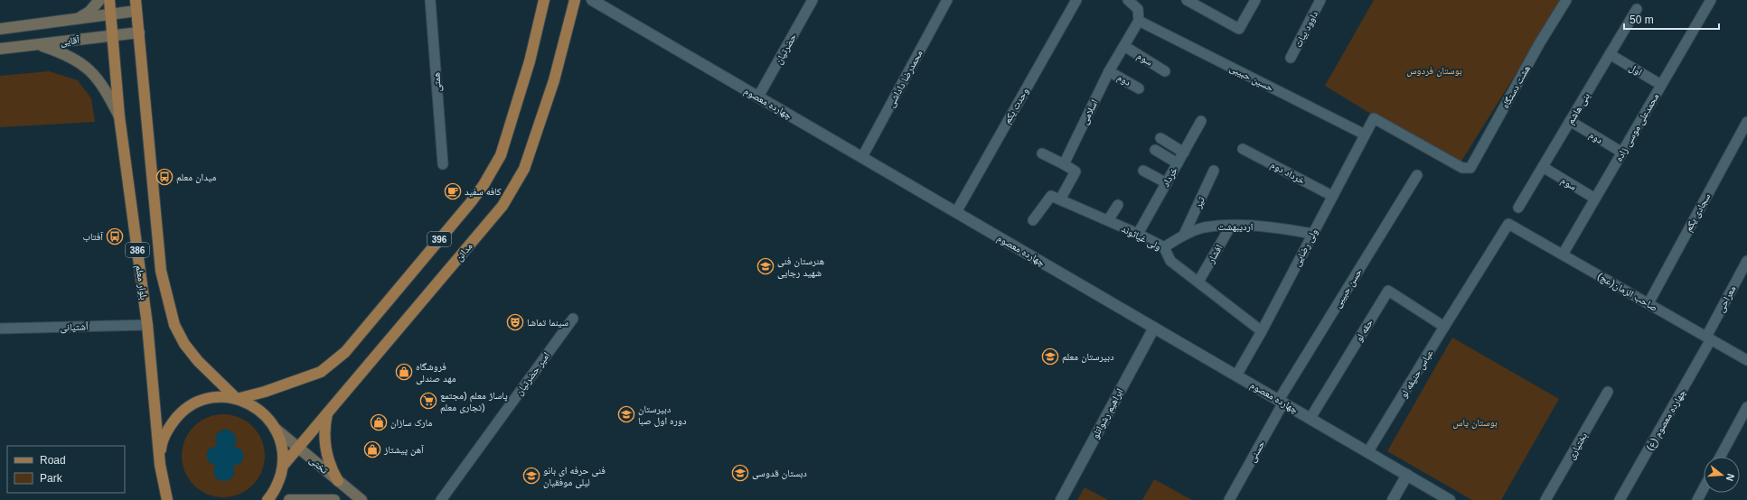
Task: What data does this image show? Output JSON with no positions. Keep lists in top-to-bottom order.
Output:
{
  "streets": {
    "main road": [
      "آقایی",
      "396",
      "386",
      "مدائن",
      "بلوار معلم",
      "تختی"
    ],
    "street": [
      "داوود بیات",
      "حضرتیان",
      "سوم",
      "اول",
      "حسین حبیبی",
      "محمدرضا داداشی",
      "دوم",
      "همتی",
      "هشت دستگاه",
      "چهارده معصوم",
      "وحدت یکم",
      "بنی هاشم",
      "اسلامی",
      "محمدعلی موسی زاده",
      "خرداد دوم",
      "خرداد",
      "تیر",
      "سجادی یکم",
      "اردیبهشت",
      "ولی غیاثوند",
      "ولی رضایی",
      "افشار",
      "حسن حبیبی",
      "صاحب الزمان(عج)",
      "معراحی",
      "آشتیانی",
      "حقه لو",
      "امیر حضرتیان",
      "عباس حنیفه لو",
      "ابراهیم رشوانلو",
      "چهارده معصوم (ع)",
      "بختیاری",
      "حسنی"
    ]
  },
  "crossings": [
    ["آقایی", "بلوار معلم"],
    ["حضرتیان", "چهارده معصوم"],
    ["سوم", "بنی هاشم"],
    ["سوم", "اسلامی"],
    ["سوم", "محمدعلی موسی زاده"],
    ["اول", "بنی هاشم"],
    ["اول", "محمدعلی موسی زاده"],
    ["حسین حبیبی", "اسلامی"],
    ["حسین حبیبی", "ولی رضایی"],
    ["محمدرضا داداشی", "چهارده معصوم"],
    ["دوم", "بنی هاشم"],
    ["دوم", "اسلامی"],
    ["دوم", "محمدعلی موسی زاده"],
    ["هشت دستگاه", "ولی رضایی"],
    ["چهارده معصوم", "وحدت یکم"],
    ["چهارده معصوم", "ولی رضایی"],
    ["چهارده معصوم", "حسن حبیبی"],
    ["چهارده معصوم", "حقه لو"],
    ["چهارده معصوم", "عباس حنیفه لو"],
    ["چهارده معصوم", "ابراهیم رشوانلو"],
    ["چهارده معصوم", "حسنی"],
    ["محمدعلی موسی زاده", "صاحب الزمان(عج)"],
    ["خرداد دوم", "ولی رضایی"],
    ["خرداد", "ولی غیاثوند"],
    ["تیر", "اردیبهشت"],
    ["سجادی یکم", "صاحب الزمان(عج)"],
    ["اردیبهشت", "ولی غیاثوند"],
    ["اردیبهشت", "ولی رضایی"],
    ["اردیبهشت", "افشار"],
    ["ولی غیاثوند", "ولی رضایی"],
    ["ولی غیاثوند", "افشار"],
    ["396", "بلوار معلم"],
    ["مدائن", "تختی"],
    ["بلوار معلم", "آشتیانی"],
    ["حسن حبیبی", "حسنی"],
    ["صاحب الزمان(عج)", "معراحی"],
    ["صاحب الزمان(عج)", "عباس حنیفه لو"],
    ["صاحب الزمان(عج)", "چهارده معصوم (ع)"],
    ["معراحی", "چهارده معصوم (ع)"],
    ["حقه لو", "عباس حنیفه لو"]
  ],
  "parks": ["بوستان فردوس", "بوستان یاس"],
  "places": {
    "bus stop": ["میدان معلم", "آفتاب"],
    "cafe": ["کافه سفید"],
    "school or university": [
      "هنرستان فنی شهید رجایی",
      "دبیرستان معلم",
      "دبیرستان دوره اول صبا",
      "دبستان قدوسی",
      "فنی حرفه ای بانو لیلی موفقیان"
    ],
    "theatre": ["سینما تماشا"],
    "shop": ["فروشگاه مهد صندلی", "مارک سازان", "آهن پیشتاز"],
    "supermarket": ["پاساژ معلم (مجتمع تجاری معلم)"]
  },
  "legend": ["Road", "Park"],
  "scale_bar": "50 m",
  "north": "right"
}
